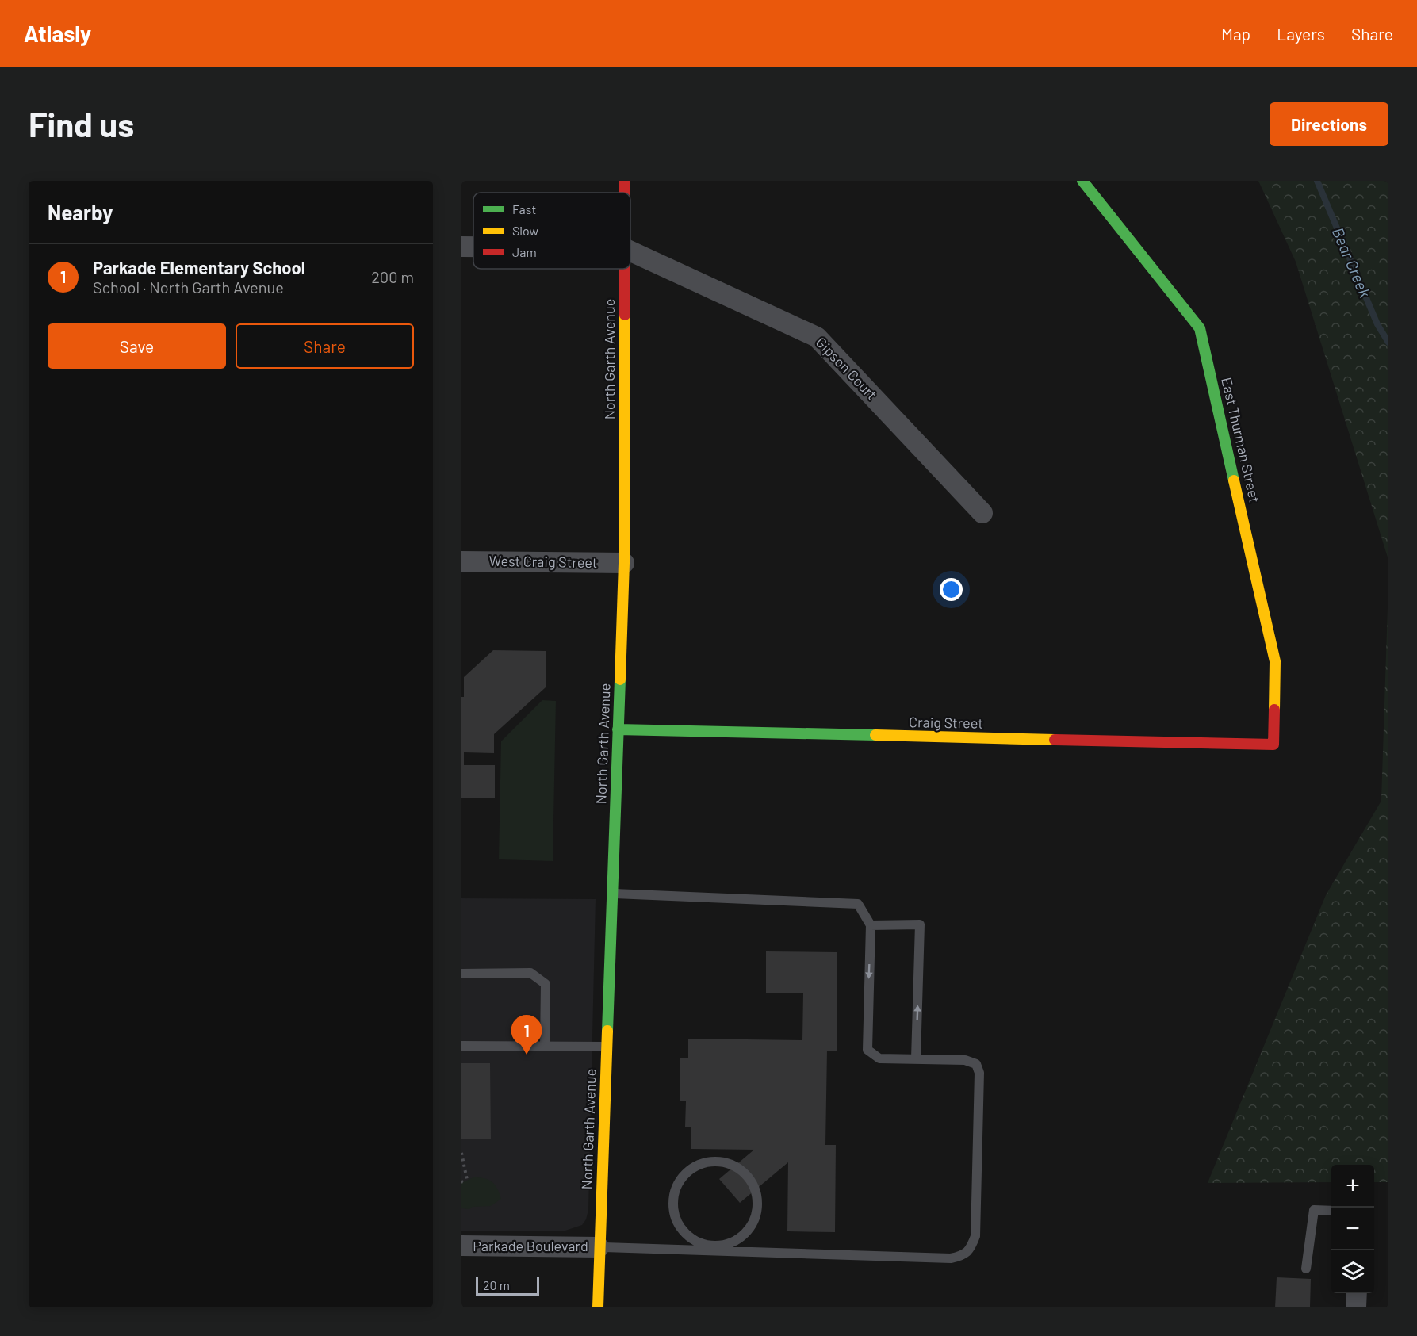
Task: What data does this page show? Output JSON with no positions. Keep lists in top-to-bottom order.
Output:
{
  "streets": {
    "street": [
      "North Garth Avenue",
      "Gipson Court",
      "East Thurman Street",
      "West Craig Street",
      "Craig Street",
      "Parkade Boulevard"
    ]
  },
  "crossings": [
    ["North Garth Avenue", "West Craig Street"],
    ["North Garth Avenue", "Craig Street"],
    ["North Garth Avenue", "Parkade Boulevard"],
    ["East Thurman Street", "Craig Street"]
  ],
  "water": ["Bear Creek"],
  "legend": ["Fast", "Slow", "Jam"],
  "scale_bar": "20 m",
  "page": {
    "header": "Atlasly",
    "nav": ["Map", "Layers", "Share"],
    "buttons": [
      "Directions",
      ["Save", "Share"]
    ],
    "title": "Find us",
    "heading": "Nearby",
    "list": [
      {
        "mark": "1",
        "name": "Parkade Elementary School",
        "note": "School · North Garth Avenue",
        "value": "200 m"
      }
    ],
    "pins": "1",
    "map_buttons": ["+", "−"],
    "scale": "20 m"
  }
}
